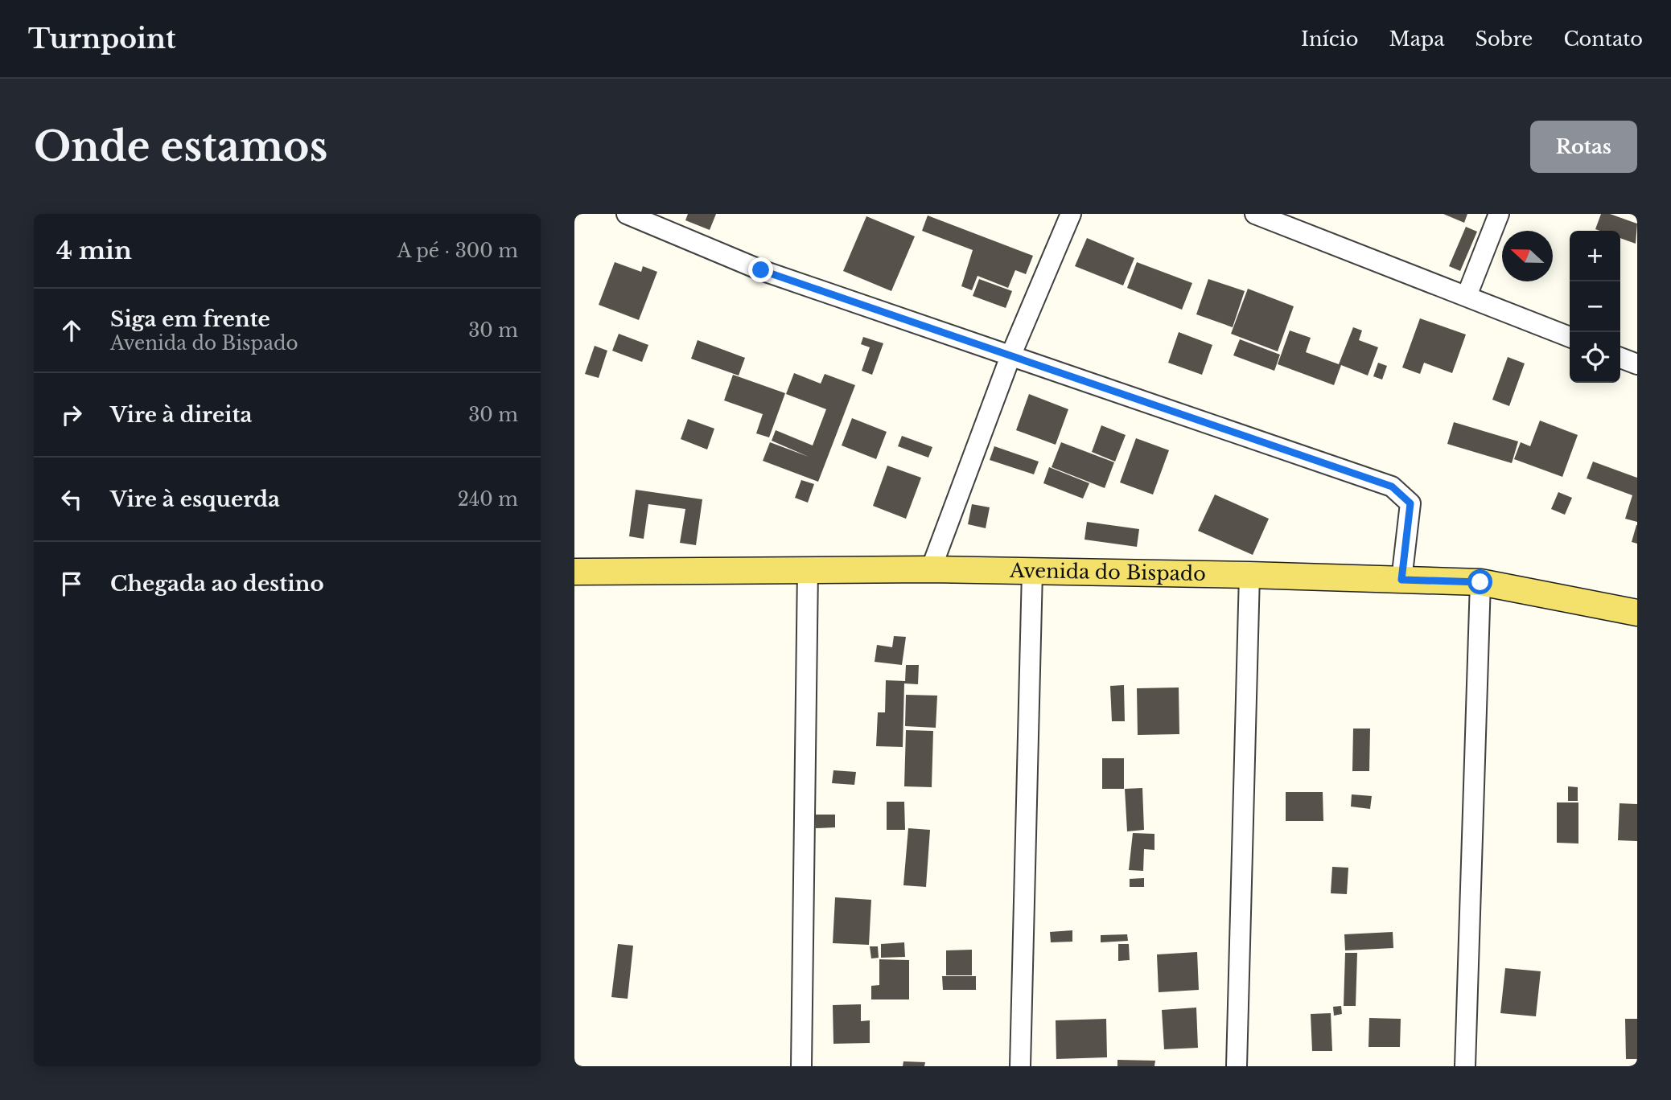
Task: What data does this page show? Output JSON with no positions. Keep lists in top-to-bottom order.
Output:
{
  "streets": {
    "main road": ["Avenida do Bispado"]
  },
  "north": "left",
  "page": {
    "header": "Turnpoint",
    "nav": [
      "Início",
      "Mapa",
      "Sobre",
      "Contato"
    ],
    "buttons": "Rotas",
    "title": "Onde estamos",
    "heading": ["4 min", "A pé · 300 m"],
    "map_buttons": ["+", "−"],
    "list": [
      ["Siga em frente", "Avenida do Bispado", "30 m"],
      ["Vire à direita", "30 m"],
      ["Vire à esquerda", "240 m"],
      "Chegada ao destino"
    ]
  }
}
